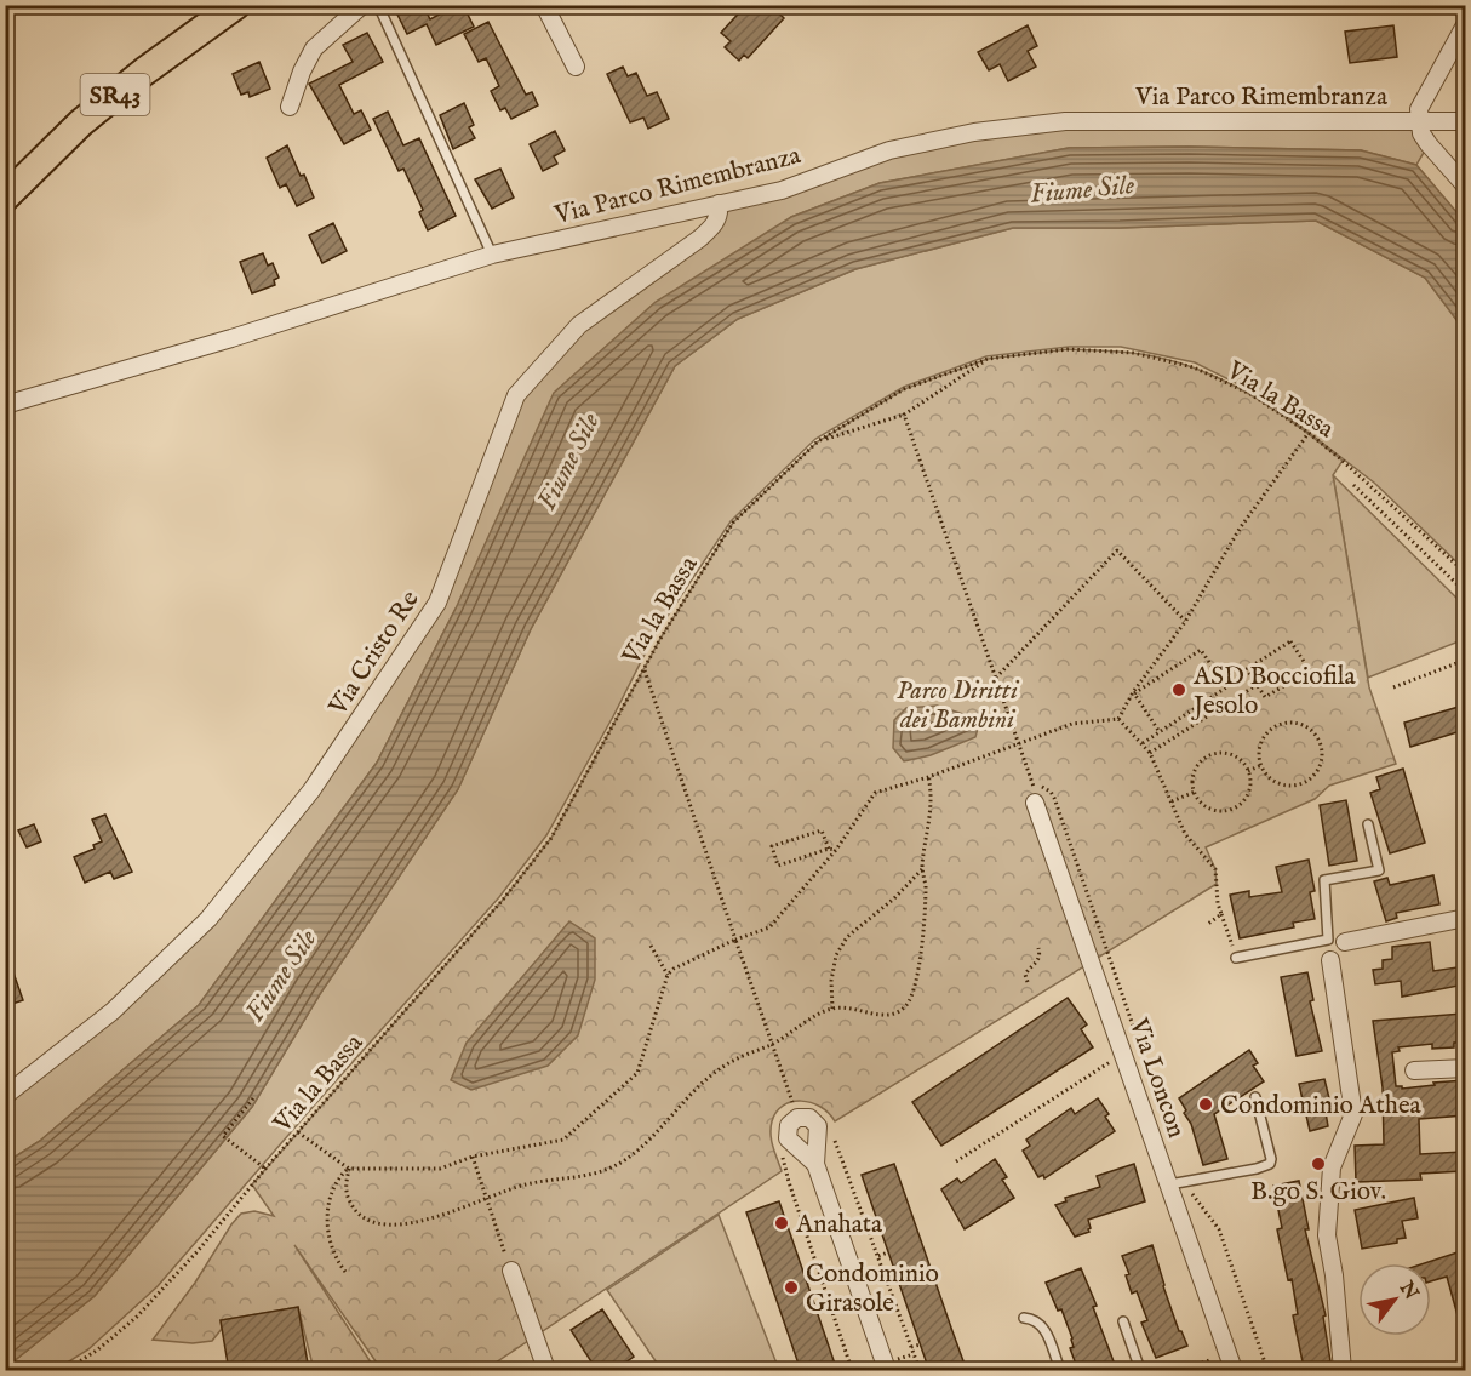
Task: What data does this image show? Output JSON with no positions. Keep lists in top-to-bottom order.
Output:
{
  "streets": {
    "main road": ["SR43"],
    "street": ["Via Parco Rimembranza", "Via Cristo Re", "Via Loncon"],
    "path": ["Via la Bassa"]
  },
  "crossings": [
    ["Via Parco Rimembranza", "Via Cristo Re"]
  ],
  "water": ["Fiume Sile"],
  "parks": ["Parco Diritti dei Bambini"],
  "places": [
    "ASD Bocciofila Jesolo",
    "Condominio Athea",
    "B.go S. Giov.",
    "Anahata",
    "Condominio Girasole"
  ],
  "north": "top right"
}
